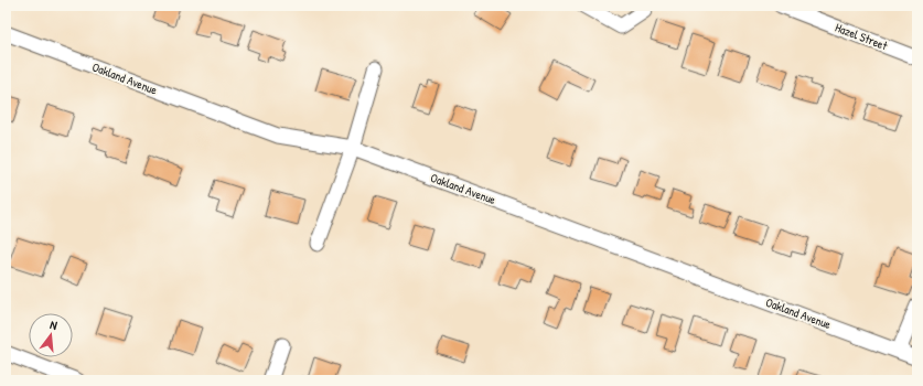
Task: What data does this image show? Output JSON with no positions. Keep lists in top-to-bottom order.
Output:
{
  "streets": {
    "street": ["Hazel Street", "Oakland Avenue"]
  },
  "north": "top"
}
